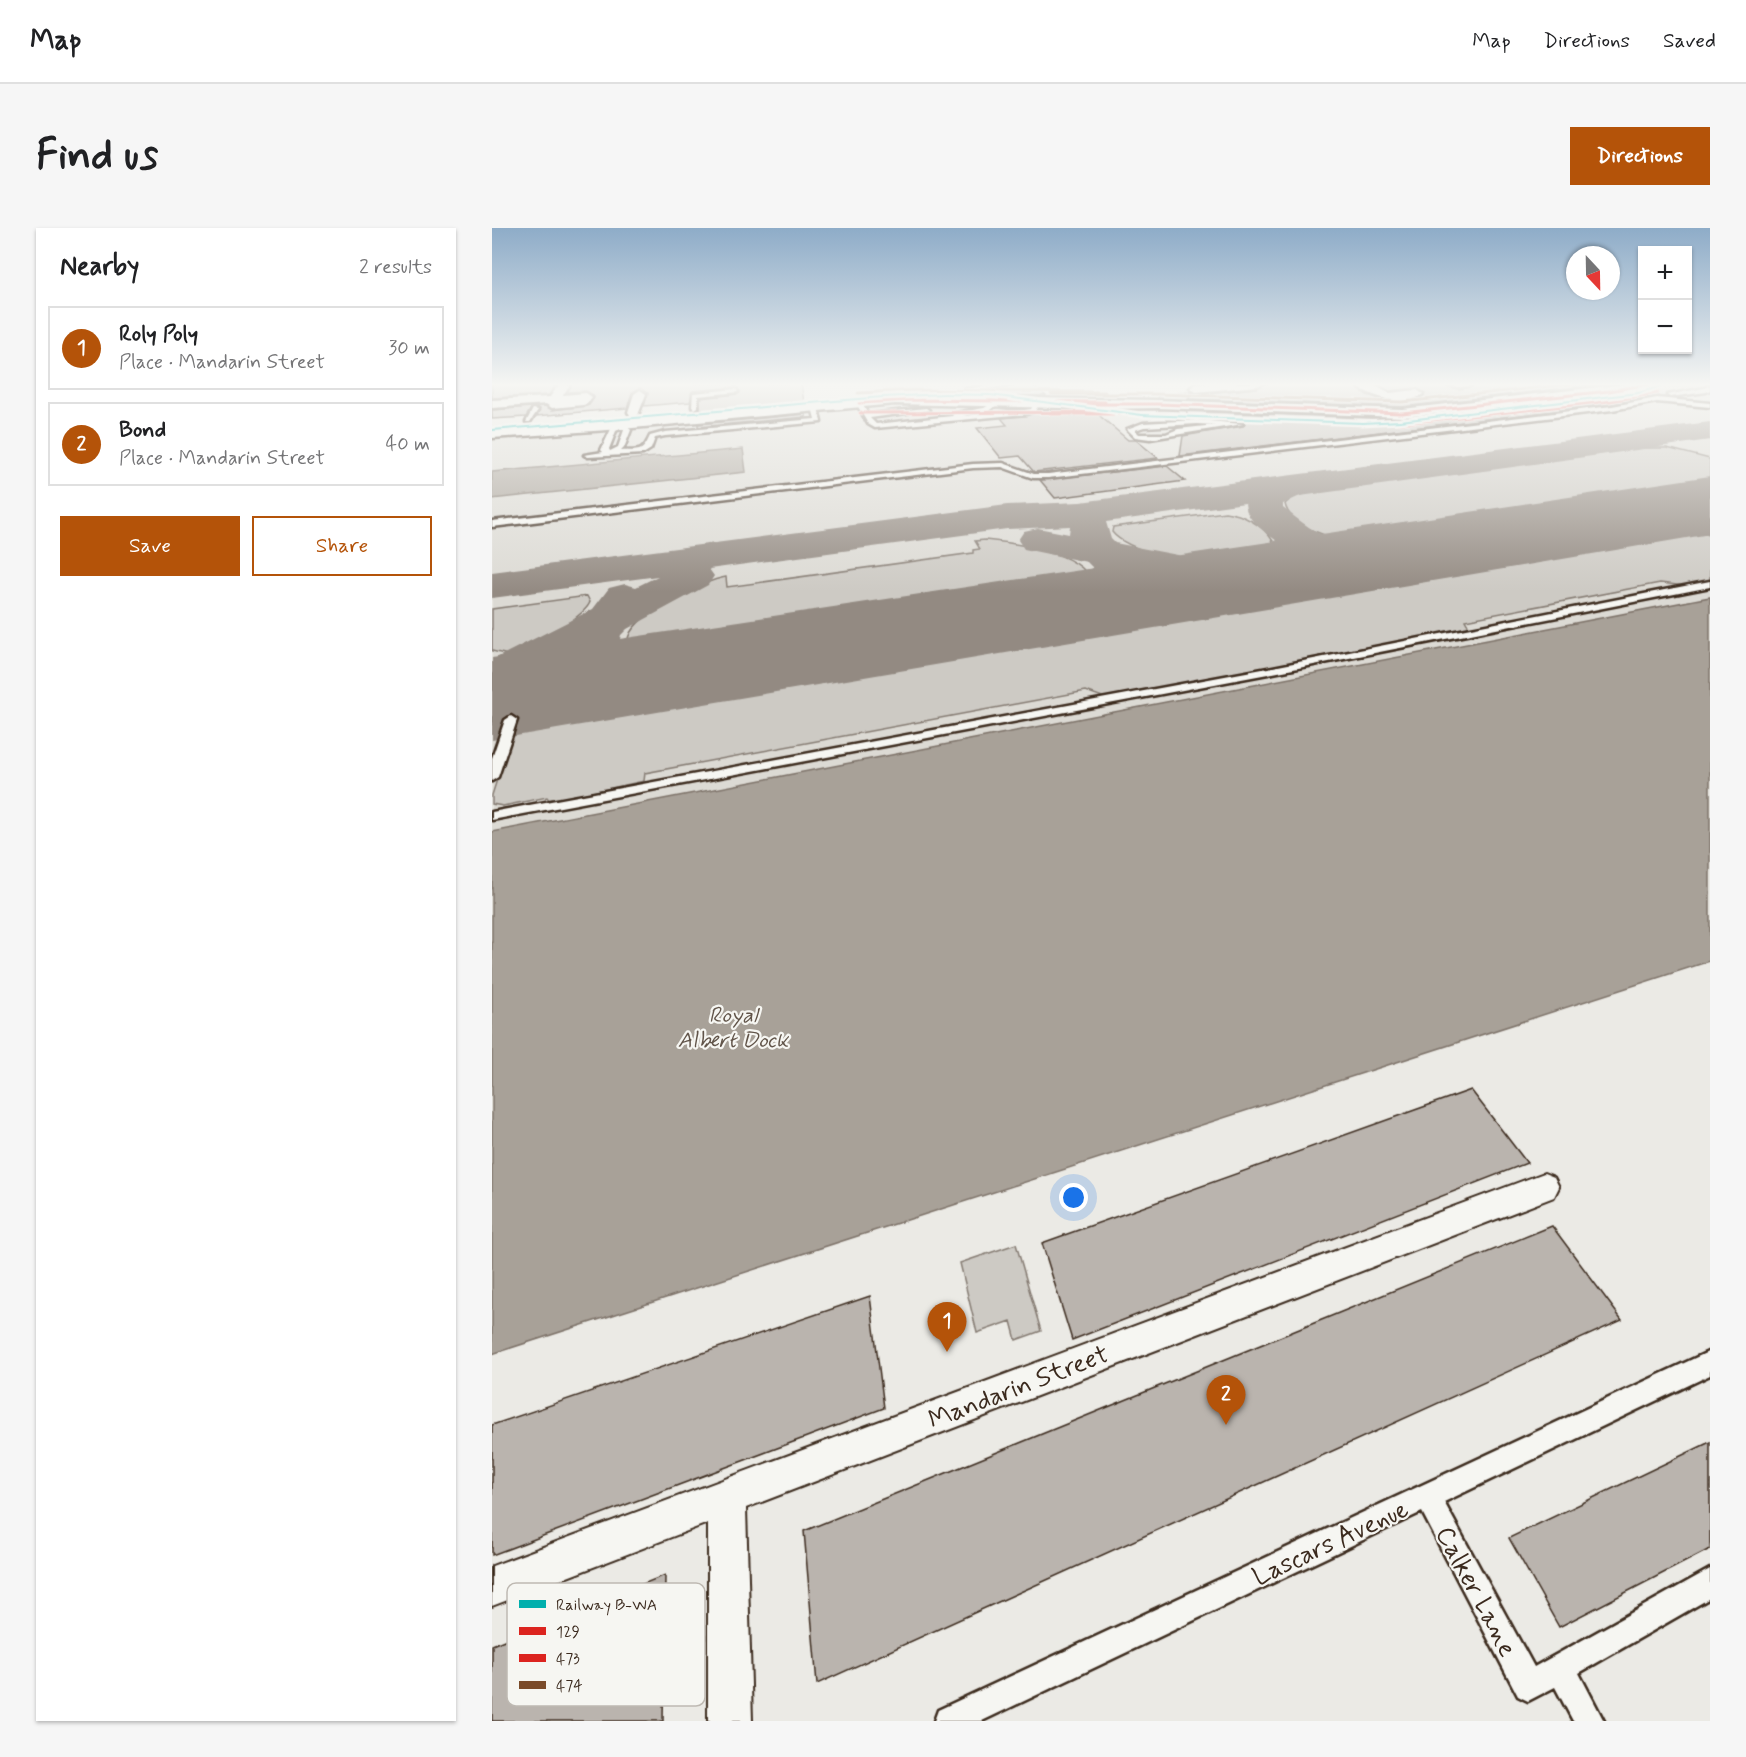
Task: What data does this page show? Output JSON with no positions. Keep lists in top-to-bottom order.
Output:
{
  "streets": {
    "street": ["Mandarin Street"],
    "lane": ["Lascars Avenue", "Calker Lane"]
  },
  "crossings": [
    ["Lascars Avenue", "Calker Lane"]
  ],
  "water": ["Royal Albert Dock"],
  "legend": [
    "Railway B-WA",
    "129",
    "473",
    "474"
  ],
  "north": "bottom",
  "page": {
    "header": "Map",
    "nav": ["Map", "Directions", "Saved"],
    "buttons": [
      "Directions",
      ["Save", "Share"]
    ],
    "title": "Find us",
    "heading": ["Nearby", "2 results"],
    "map_buttons": ["+", "−"],
    "list": [
      {
        "mark": "1",
        "name": "Roly Poly",
        "note": "Place · Mandarin Street",
        "value": "30 m"
      },
      {
        "mark": "2",
        "name": "Bond",
        "note": "Place · Mandarin Street",
        "value": "40 m"
      }
    ],
    "pins": ["1", "2"]
  }
}
